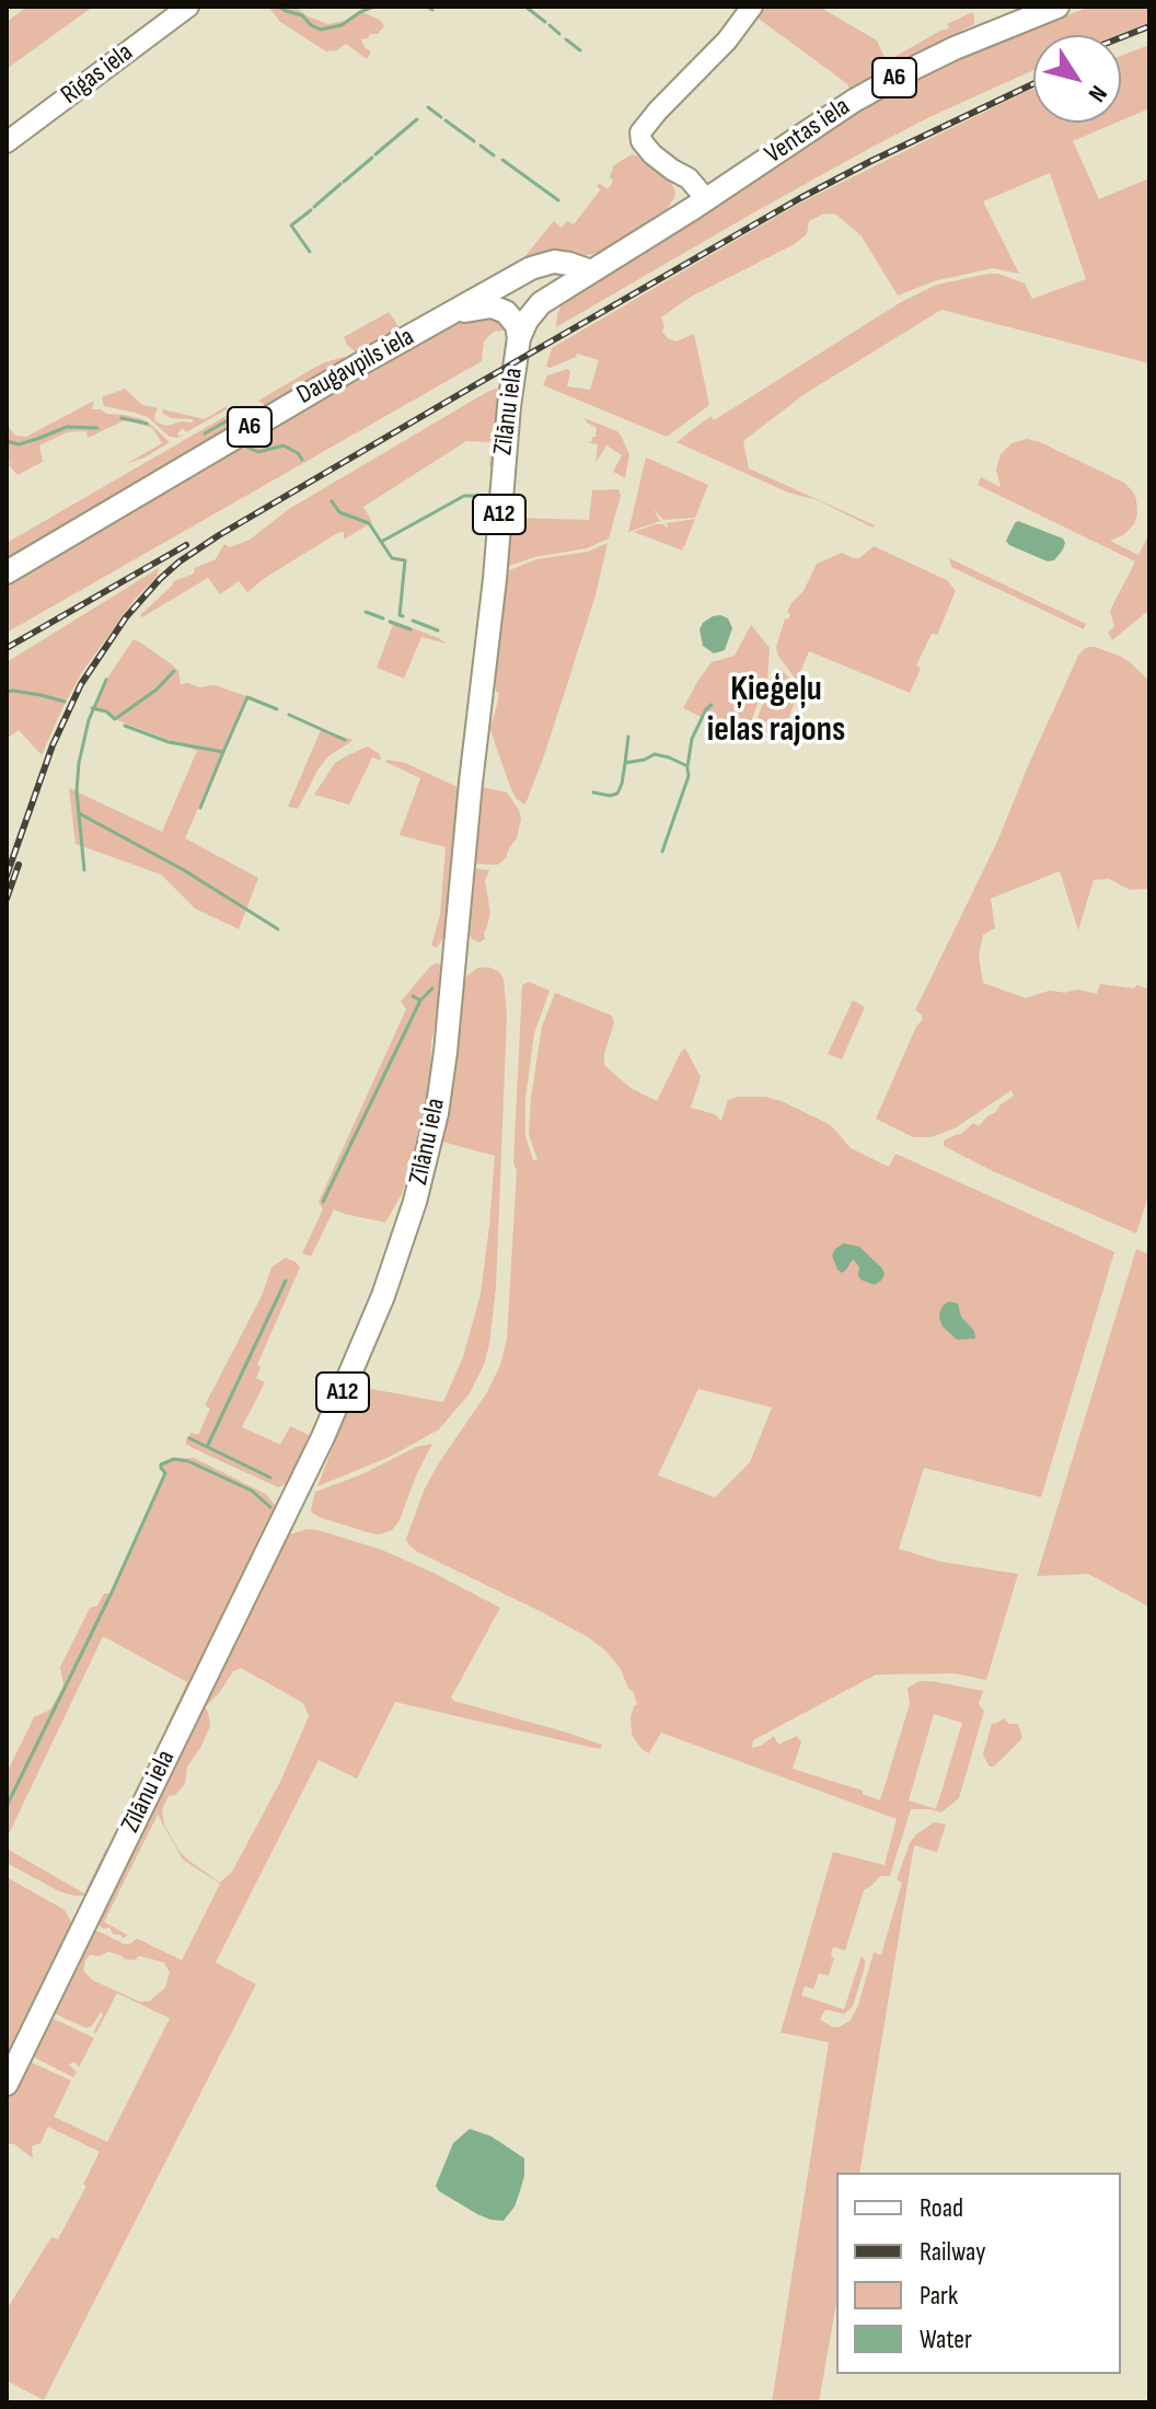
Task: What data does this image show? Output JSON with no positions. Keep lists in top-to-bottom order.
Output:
{
  "streets": {
    "highway": [
      "A6",
      "Ventas iela",
      "Daugavpils iela",
      "Zīlānu iela",
      "A12"
    ],
    "main road": ["Rīgas iela"]
  },
  "crossings": [
    ["A6", "Ventas iela"],
    ["A6", "Daugavpils iela"],
    ["A6", "Zīlānu iela"],
    ["Ventas iela", "Zīlānu iela"],
    ["Daugavpils iela", "Zīlānu iela"]
  ],
  "districts": ["Ķieģeļu ielas rajons"],
  "legend": [
    "Road",
    "Railway",
    "Park",
    "Water"
  ],
  "north": "bottom right"
}
